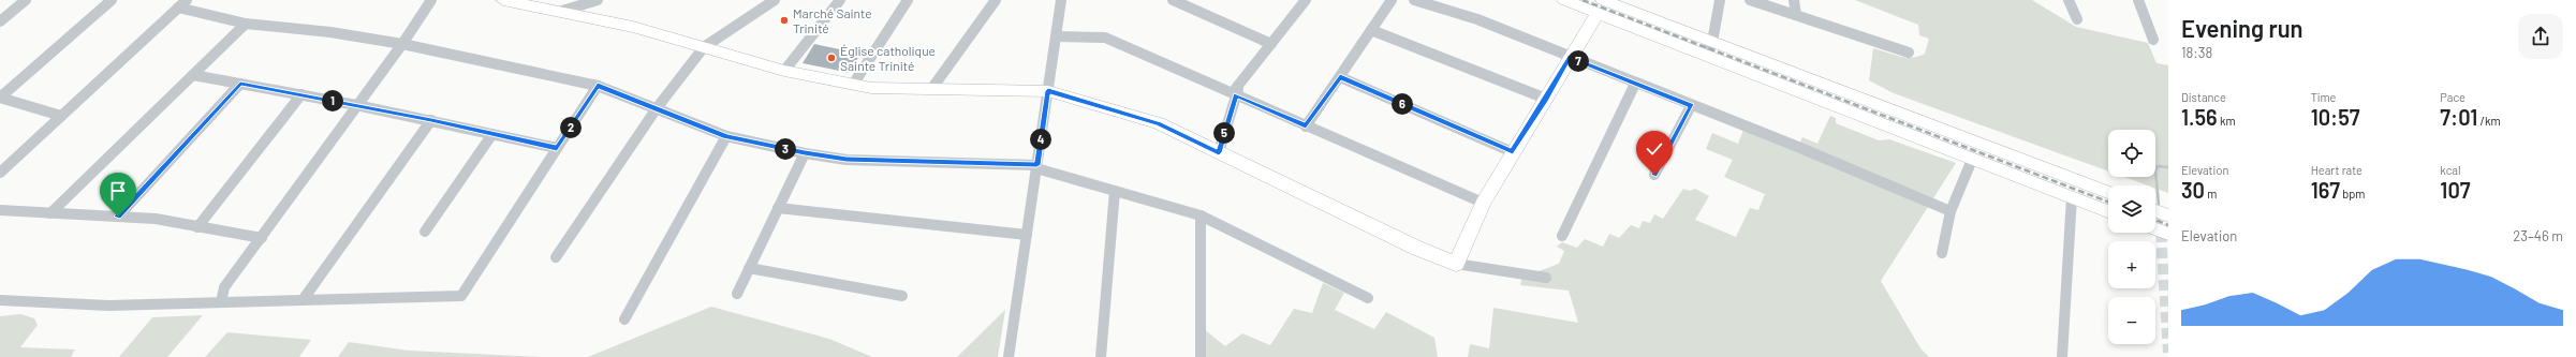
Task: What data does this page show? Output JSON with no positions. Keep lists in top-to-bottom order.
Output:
{
  "places": ["Marché Sainte Trinité", "Église catholique Sainte Trinité"],
  "page": {
    "heading": ["Evening run", "18:38"],
    "pins": [
      "7",
      "1",
      "6",
      "2",
      "5",
      "4",
      "3"
    ],
    "stats": [
      ["Distance", "1.56 km"],
      ["Time", "10:57"],
      ["Pace", "7:01 /km"],
      ["Elevation", "30 m"],
      ["Heart rate", "167 bpm"],
      ["kcal", "107"]
    ],
    "map_buttons": ["+", "−"],
    "chart": ["Elevation", "23–46 m"]
  }
}
